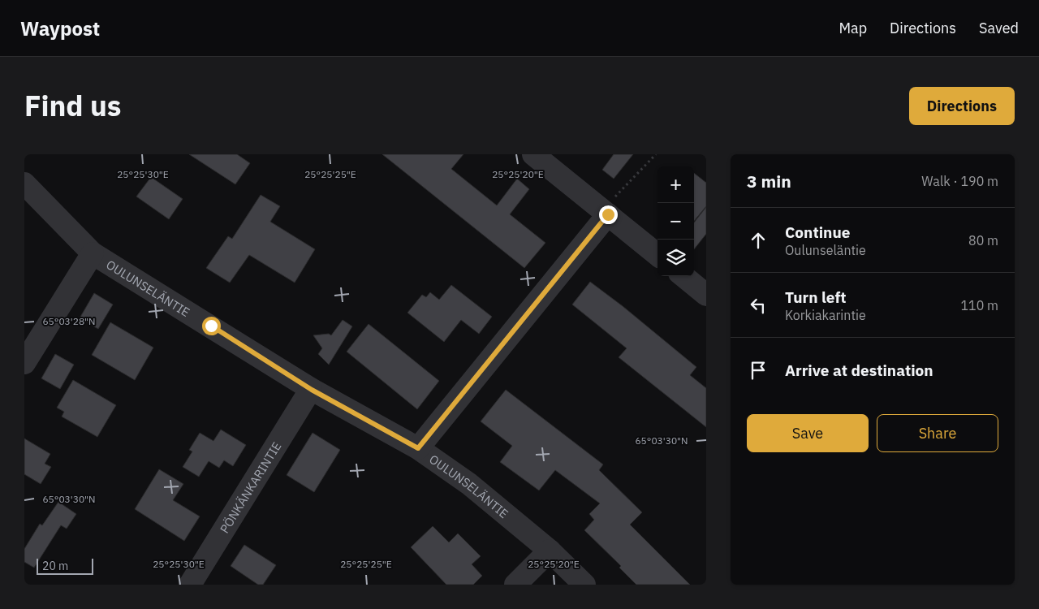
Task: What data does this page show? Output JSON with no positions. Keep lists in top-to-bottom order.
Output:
{
  "streets": {
    "street": ["OULUNSELÄNTIE", "PÖNKÄNKARINTIE"]
  },
  "crossings": [
    ["OULUNSELÄNTIE", "PÖNKÄNKARINTIE"]
  ],
  "scale_bar": "20 m",
  "page": {
    "header": "Waypost",
    "nav": ["Map", "Directions", "Saved"],
    "title": "Find us",
    "buttons": [
      "Directions",
      ["Save", "Share"]
    ],
    "heading": ["3 min", "Walk · 190 m"],
    "map_buttons": ["+", "−"],
    "list": [
      ["Continue", "Oulunseläntie", "80 m"],
      ["Turn left", "Korkiakarintie", "110 m"],
      "Arrive at destination"
    ],
    "scale": "20 m"
  },
  "coordinates": [
    "25°25'30\"E",
    "25°25'25\"E",
    "25°25'20\"E",
    "65°03'28\"N",
    "65°03'30\"N"
  ]
}
